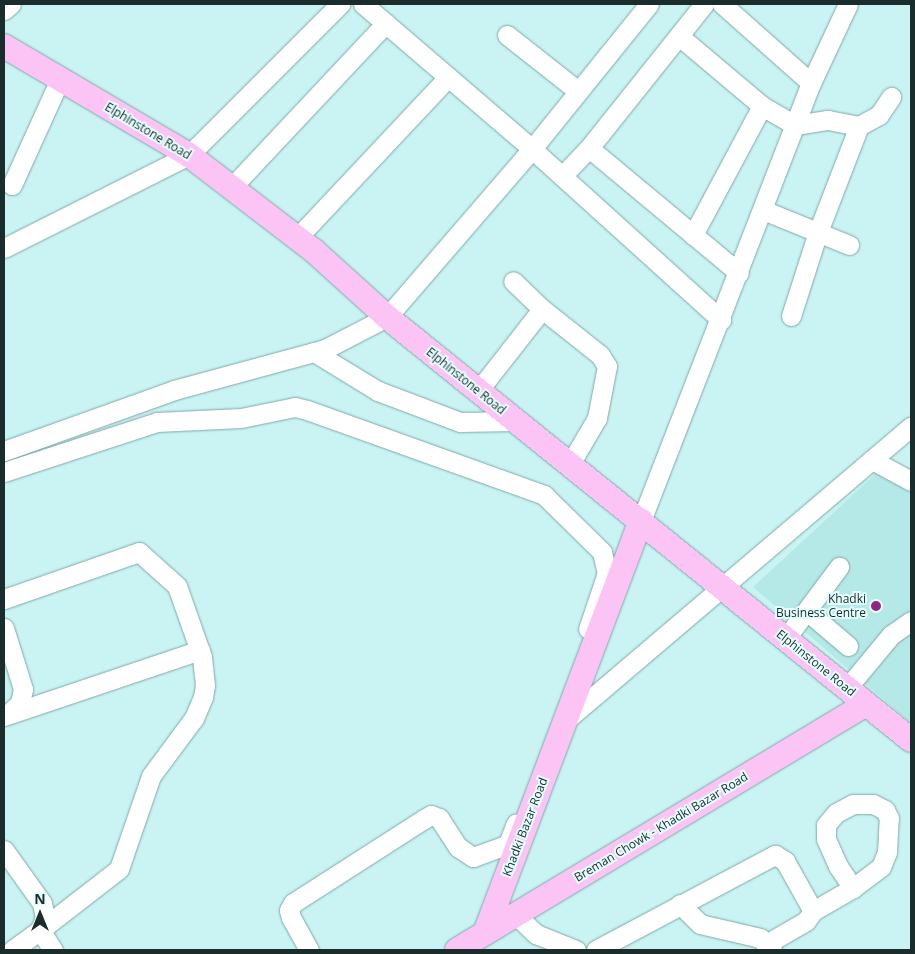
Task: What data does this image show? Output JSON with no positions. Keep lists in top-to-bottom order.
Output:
{
  "streets": {
    "main road": ["Elphinstone Road", "Khadki Bazar Road", "Breman Chowk - Khadki Bazar Road"]
  },
  "crossings": [
    ["Elphinstone Road", "Khadki Bazar Road"],
    ["Elphinstone Road", "Breman Chowk - Khadki Bazar Road"],
    ["Khadki Bazar Road", "Breman Chowk - Khadki Bazar Road"]
  ],
  "places": ["Khadki Business Centre"],
  "north": "top"
}
